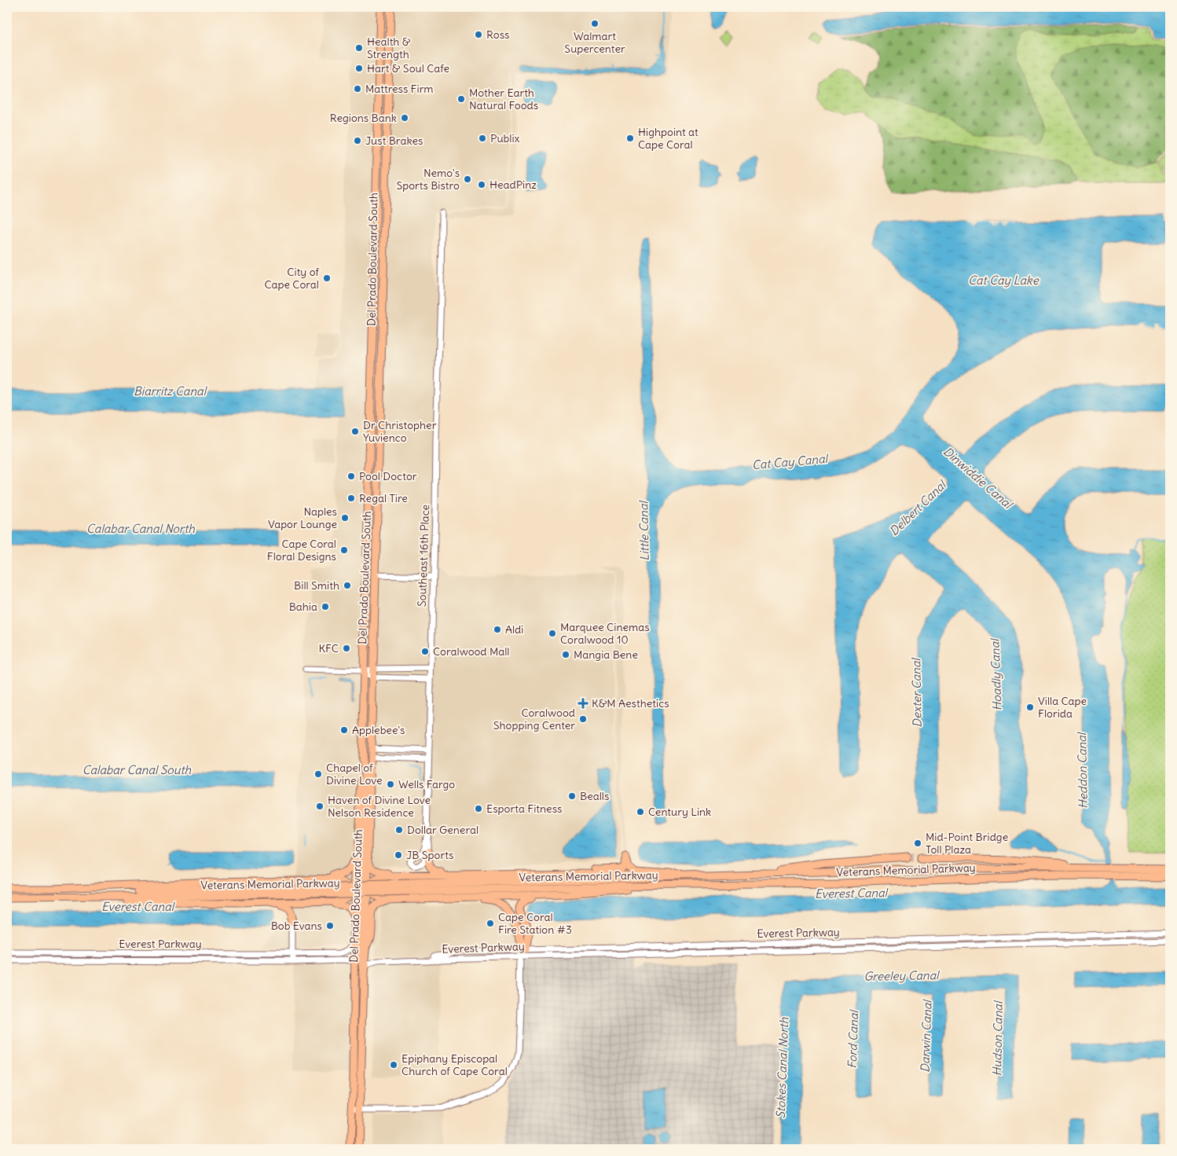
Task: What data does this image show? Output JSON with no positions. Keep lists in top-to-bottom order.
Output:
{
  "streets": {
    "main road": ["Del Prado Boulevard South", "Veterans Memorial Parkway"],
    "street": ["Southeast 16th Place", "Everest Parkway"]
  },
  "crossings": [
    ["Del Prado Boulevard South", "Everest Parkway"]
  ],
  "water": [
    "Cat Cay Lake",
    "Biarritz Canal",
    "Cat Cay Canal",
    "Dinwiddie Canal",
    "Delbert Canal",
    "Calabar Canal North",
    "Little Canal",
    "Hoadly Canal",
    "Dexter Canal",
    "Calabar Canal South",
    "Heddon Canal",
    "Everest Canal",
    "Greeley Canal",
    "Darwin Canal",
    "Hudson Canal",
    "Ford Canal",
    "Stokes Canal North"
  ],
  "places": {
    "other": [
      "Walmart Supercenter",
      "Ross",
      "Health & Strength",
      "Hart & Soul Cafe",
      "Mattress Firm",
      "Mother Earth Natural Foods",
      "Regions Bank",
      "Publix",
      "Highpoint at Cape Coral",
      "Just Brakes",
      "Nemo's Sports Bistro",
      "HeadPinz",
      "City of Cape Coral",
      "Dr Christopher Yuvienco",
      "Pool Doctor",
      "Regal Tire",
      "Naples Vapor Lounge",
      "Cape Coral Floral Designs",
      "Bill Smith",
      "Bahia",
      "Aldi",
      "Marquee Cinemas Coralwood 10",
      "KFC",
      "Coralwood Mall",
      "Mangia Bene",
      "Villa Cape Florida",
      "Coralwood Shopping Center",
      "Applebee's",
      "Chapel of Divine Love",
      "Wells Fargo",
      "Bealls",
      "Haven of Divine Love Nelson Residence",
      "Esporta Fitness",
      "Century Link",
      "Dollar General",
      "Mid-Point Bridge Toll Plaza",
      "JB Sports",
      "Cape Coral Fire Station #3",
      "Bob Evans",
      "Epiphany Episcopal Church of Cape Coral"
    ],
    "health": ["K&M Aesthetics"]
  }
}
